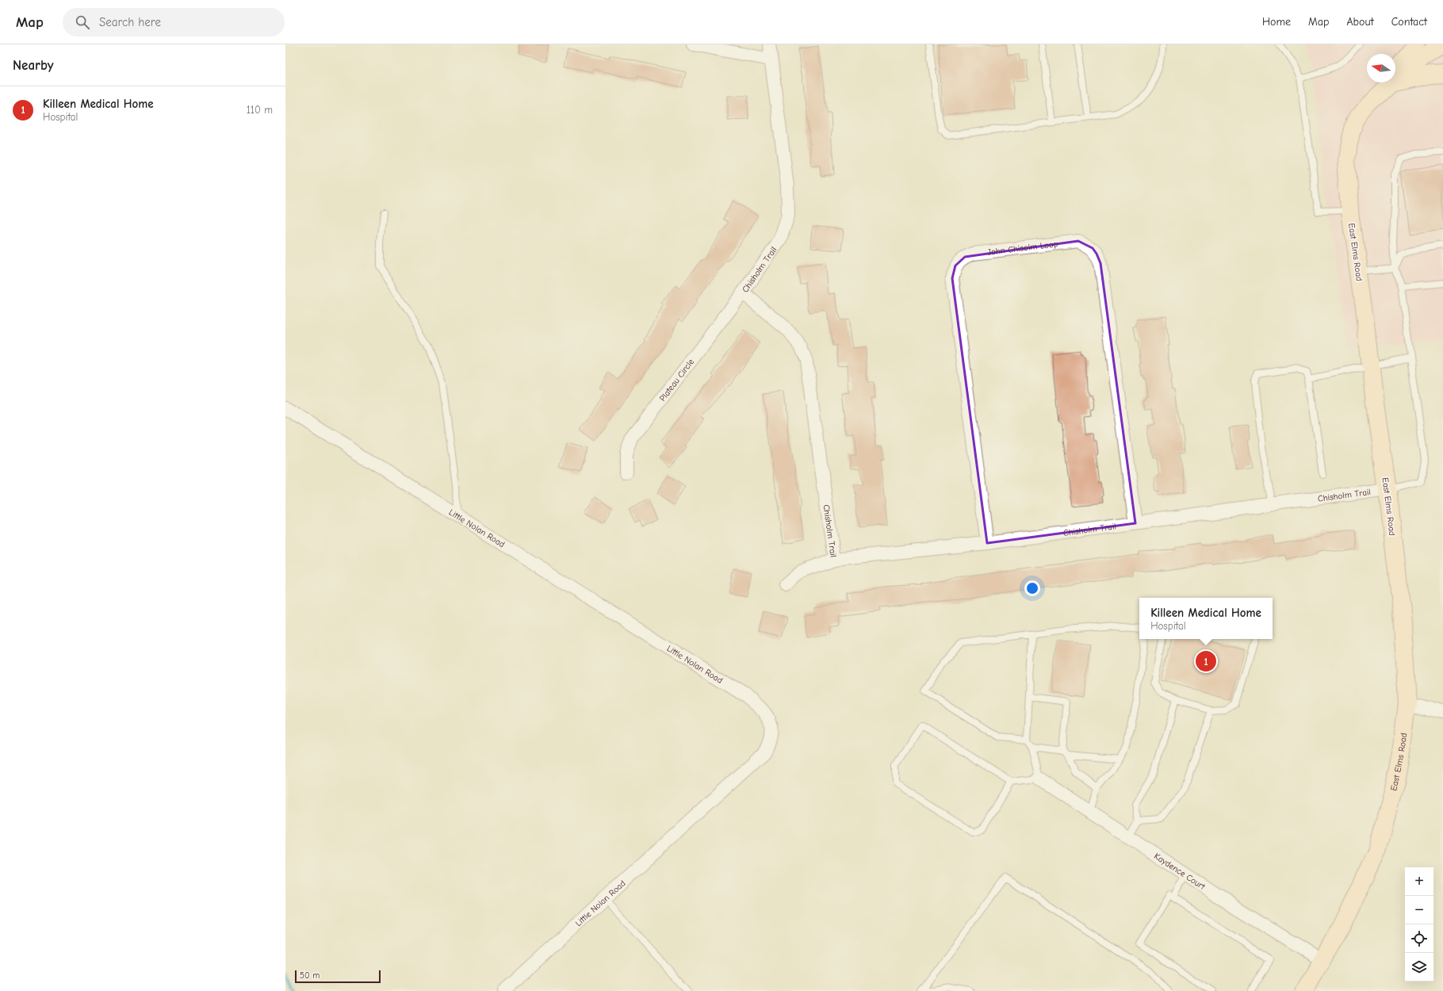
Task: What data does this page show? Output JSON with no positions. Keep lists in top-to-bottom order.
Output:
{
  "streets": {
    "main road": ["East Elms Road"],
    "street": [
      "John Chisolm Loop",
      "Chisholm Trail",
      "Plateau Circle",
      "Little Nolan Road",
      "Kaydence Court"
    ]
  },
  "crossings": [
    ["John Chisolm Loop", "Chisholm Trail"],
    ["East Elms Road", "Chisholm Trail"],
    ["East Elms Road", "Kaydence Court"],
    ["Chisholm Trail", "Plateau Circle"]
  ],
  "scale_bar": "50 m",
  "north": "left",
  "page": {
    "header": "Map",
    "search": "Search here",
    "nav": [
      "Home",
      "Map",
      "About",
      "Contact"
    ],
    "heading": "Nearby",
    "list": [
      {
        "mark": "1",
        "name": "Killeen Medical Home",
        "note": "Hospital",
        "value": "110 m"
      }
    ],
    "popup": ["Killeen Medical Home", "Hospital"],
    "pins": "1",
    "map_buttons": ["+", "−"],
    "scale": "50 m"
  }
}
